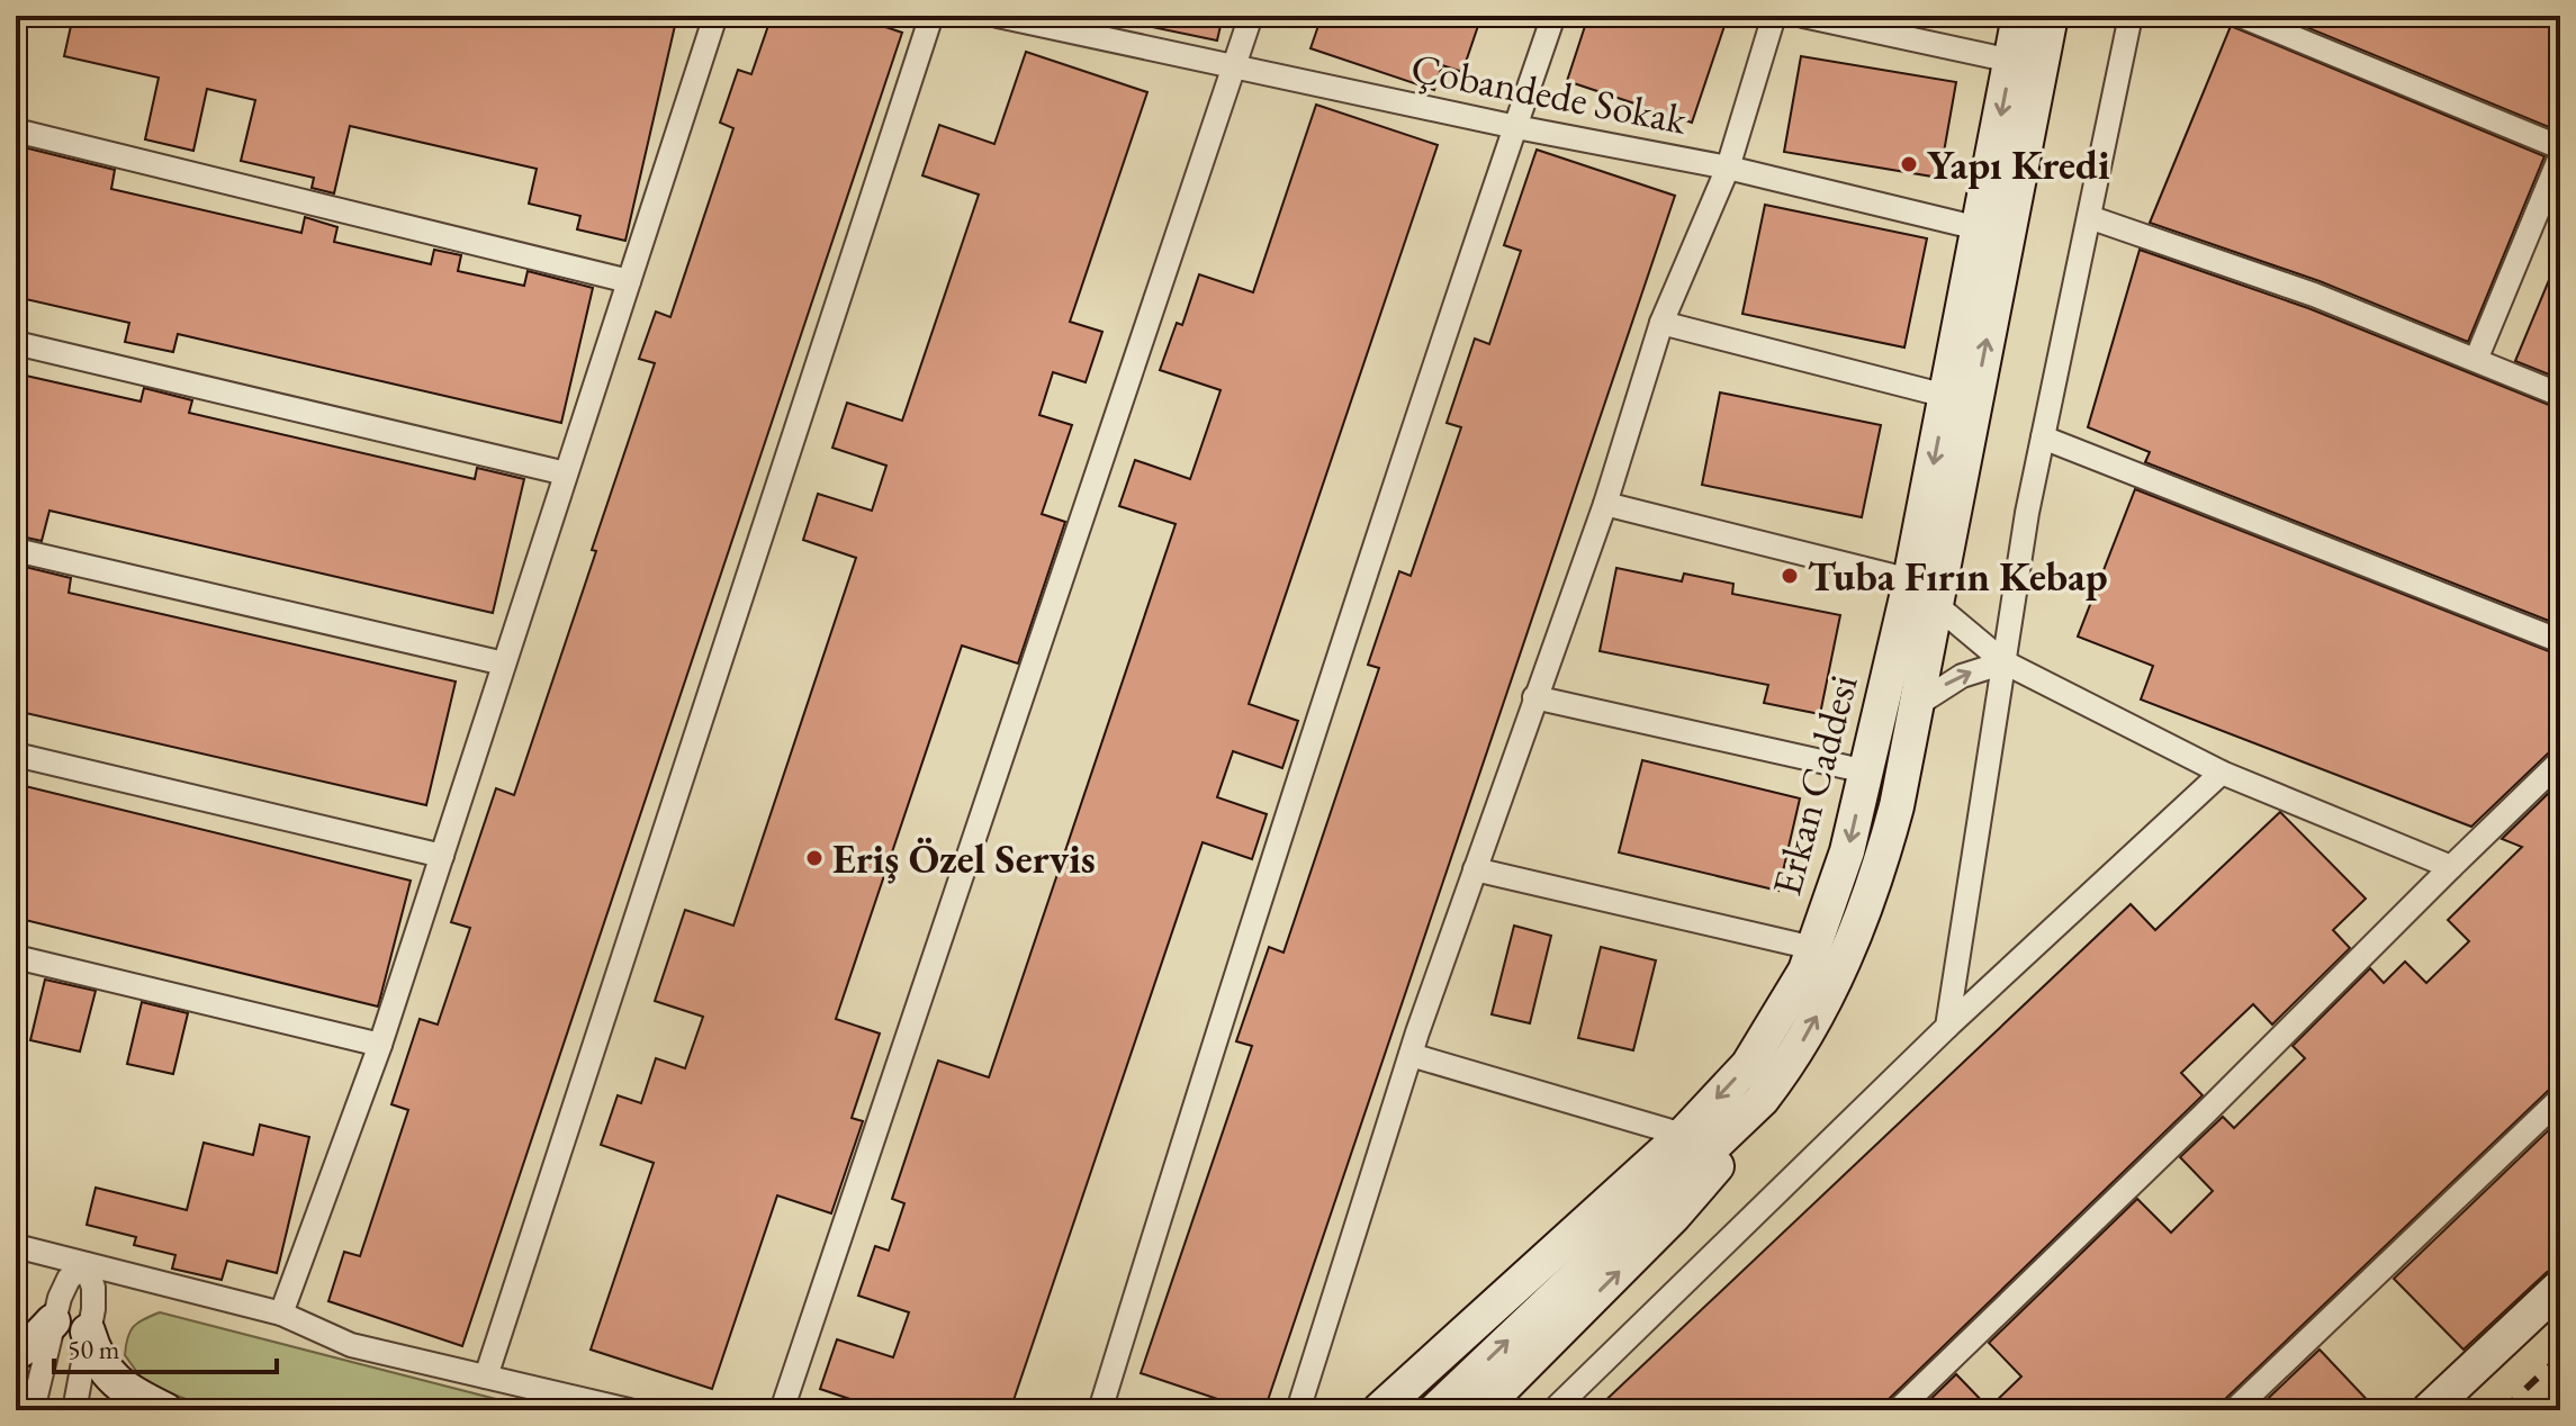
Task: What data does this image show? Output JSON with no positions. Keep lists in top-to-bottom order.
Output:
{
  "streets": {
    "main road": ["Erkan Caddesi"],
    "street": ["Çobandede Sokak"]
  },
  "crossings": [
    ["Çobandede Sokak", "Erkan Caddesi"]
  ],
  "places": ["Yapı Kredi", "Tuba Fırın Kebap", "Eriş Özel Servis"],
  "scale_bar": "50 m"
}
